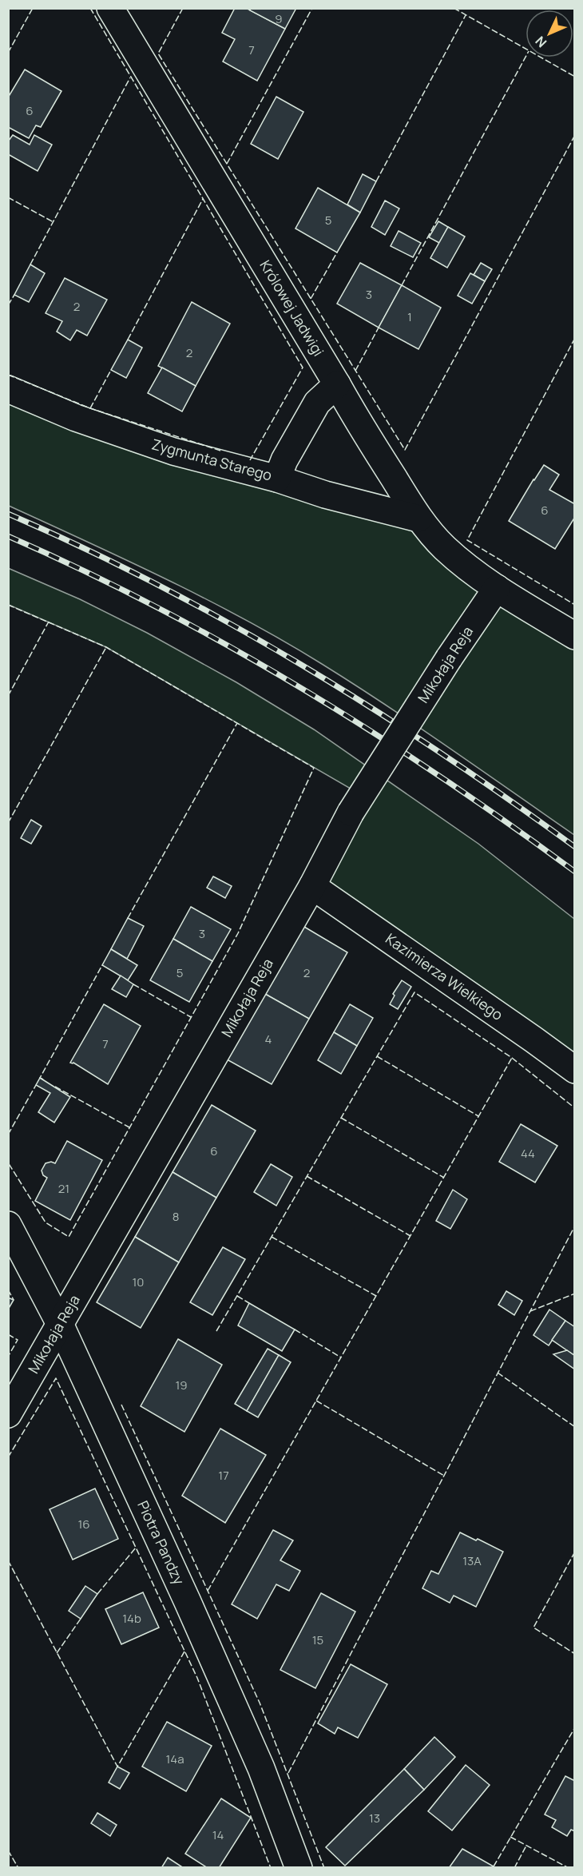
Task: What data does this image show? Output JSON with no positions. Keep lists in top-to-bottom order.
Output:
{
  "streets": {
    "street": [
      "Królowej Jadwigi",
      "Zygmunta Starego",
      "Mikołaja Reja",
      "Kazimierza Wielkiego",
      "Piotra Pandzy"
    ]
  },
  "crossings": [
    ["Królowej Jadwigi", "Zygmunta Starego"],
    ["Królowej Jadwigi", "Mikołaja Reja"],
    ["Mikołaja Reja", "Kazimierza Wielkiego"],
    ["Mikołaja Reja", "Piotra Pandzy"]
  ],
  "house_numbers": [
    "9",
    "7",
    "6",
    "5",
    "3",
    "2",
    "1",
    "2",
    "6",
    "3",
    "5",
    "2",
    "4",
    "7",
    "6",
    "44",
    "21",
    "8",
    "10",
    "19",
    "17",
    "16",
    "13A",
    "14b",
    "15",
    "14a",
    "13",
    "14"
  ],
  "north": "bottom left"
}
